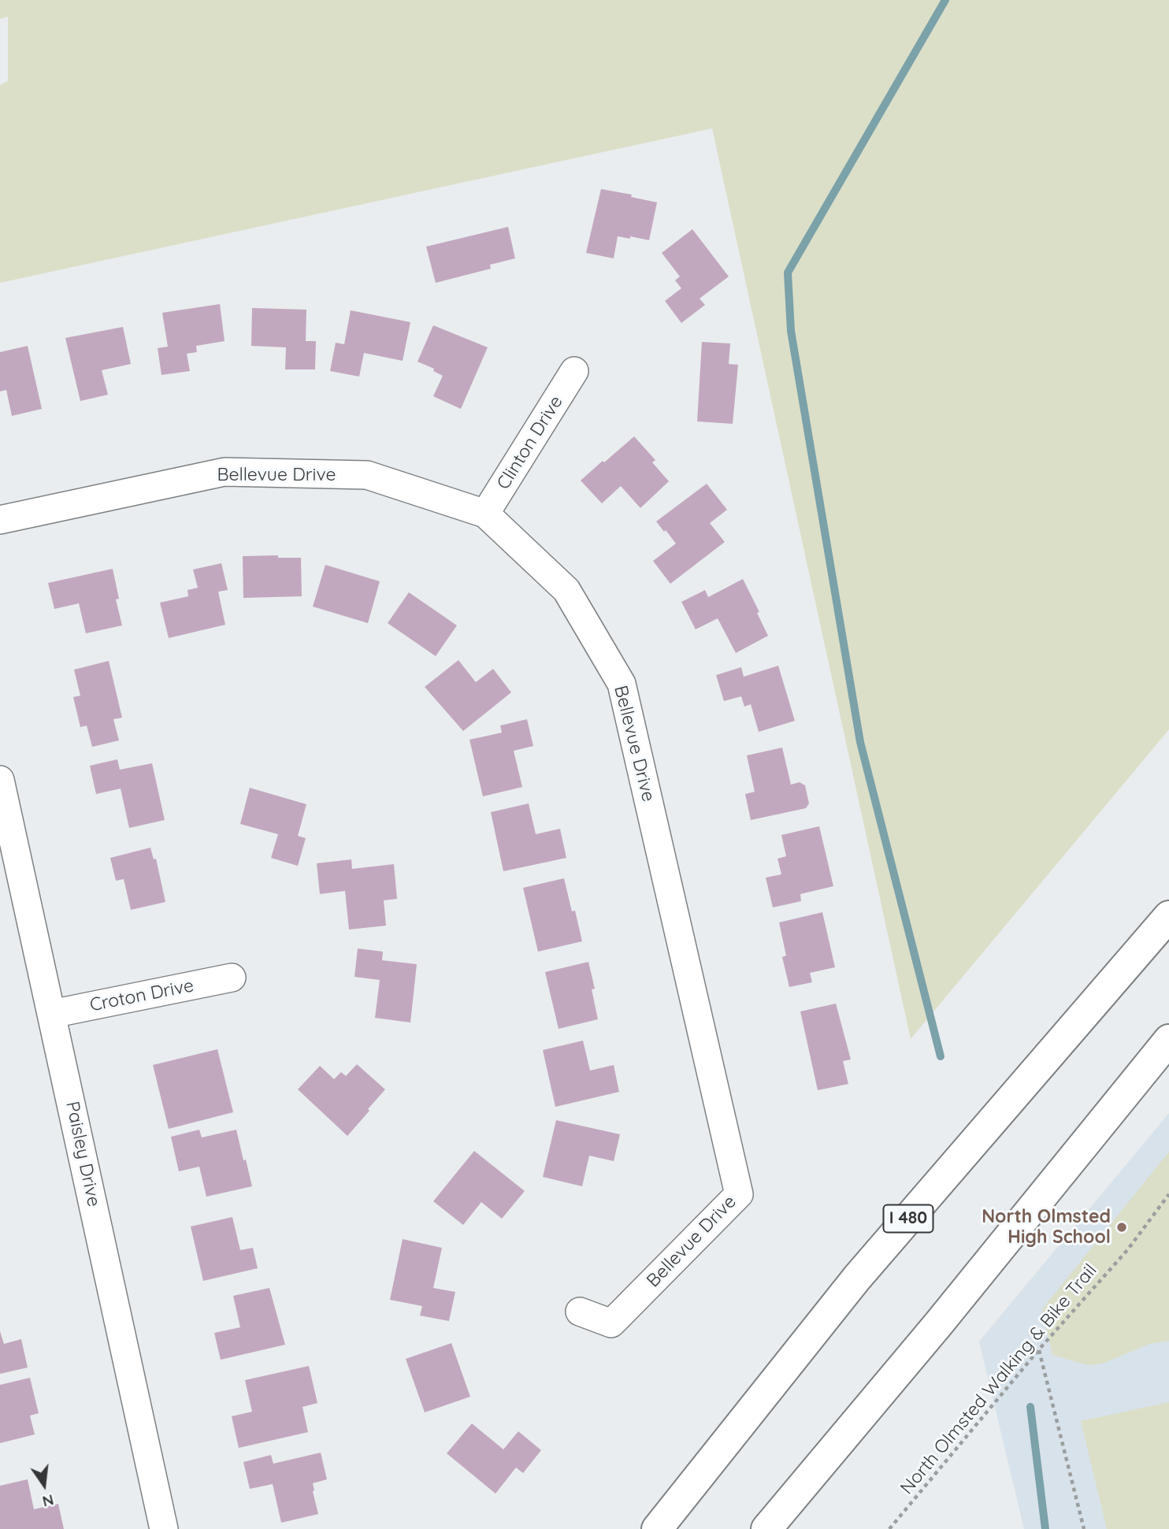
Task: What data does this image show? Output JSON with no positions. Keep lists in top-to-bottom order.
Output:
{
  "streets": {
    "highway": ["I 480"],
    "street": [
      "Clinton Drive",
      "Bellevue Drive",
      "Croton Drive",
      "Paisley Drive"
    ],
    "path": ["North Olmsted Walking & Bike Trail"]
  },
  "crossings": [
    ["Clinton Drive", "Bellevue Drive"],
    ["Croton Drive", "Paisley Drive"]
  ],
  "places": ["North Olmsted High School"],
  "north": "bottom"
}
